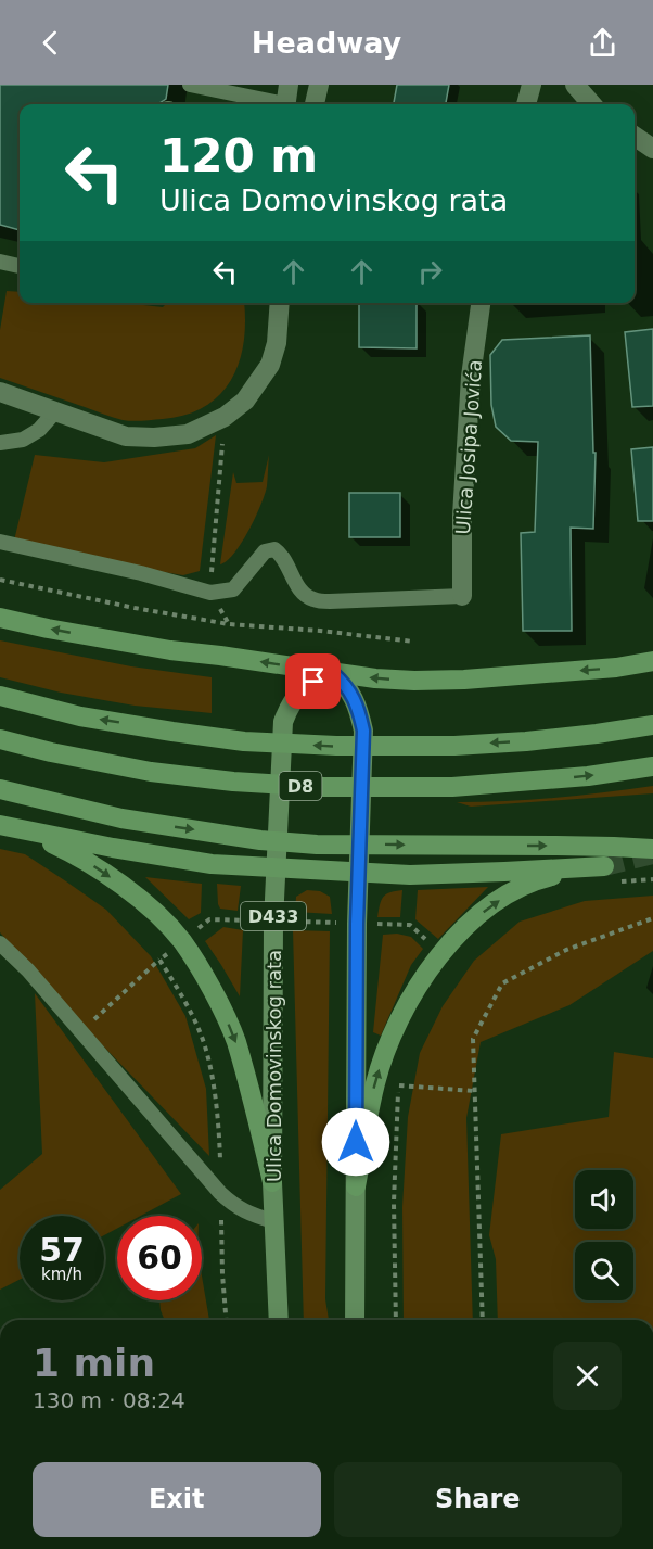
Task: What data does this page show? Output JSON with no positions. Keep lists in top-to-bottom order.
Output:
{
  "streets": {
    "highway": ["D8"],
    "main road": ["D433", "Ulica Domovinskog rata"],
    "street": ["Ulica Josipa Jovića"]
  },
  "page": {
    "header": "Headway",
    "turn": ["120 m", "Ulica Domovinskog rata"],
    "speed": "57 km/h",
    "limit": "60",
    "heading": ["1 min", "130 m · 08:24"],
    "buttons": ["Exit", "Share"]
  }
}
